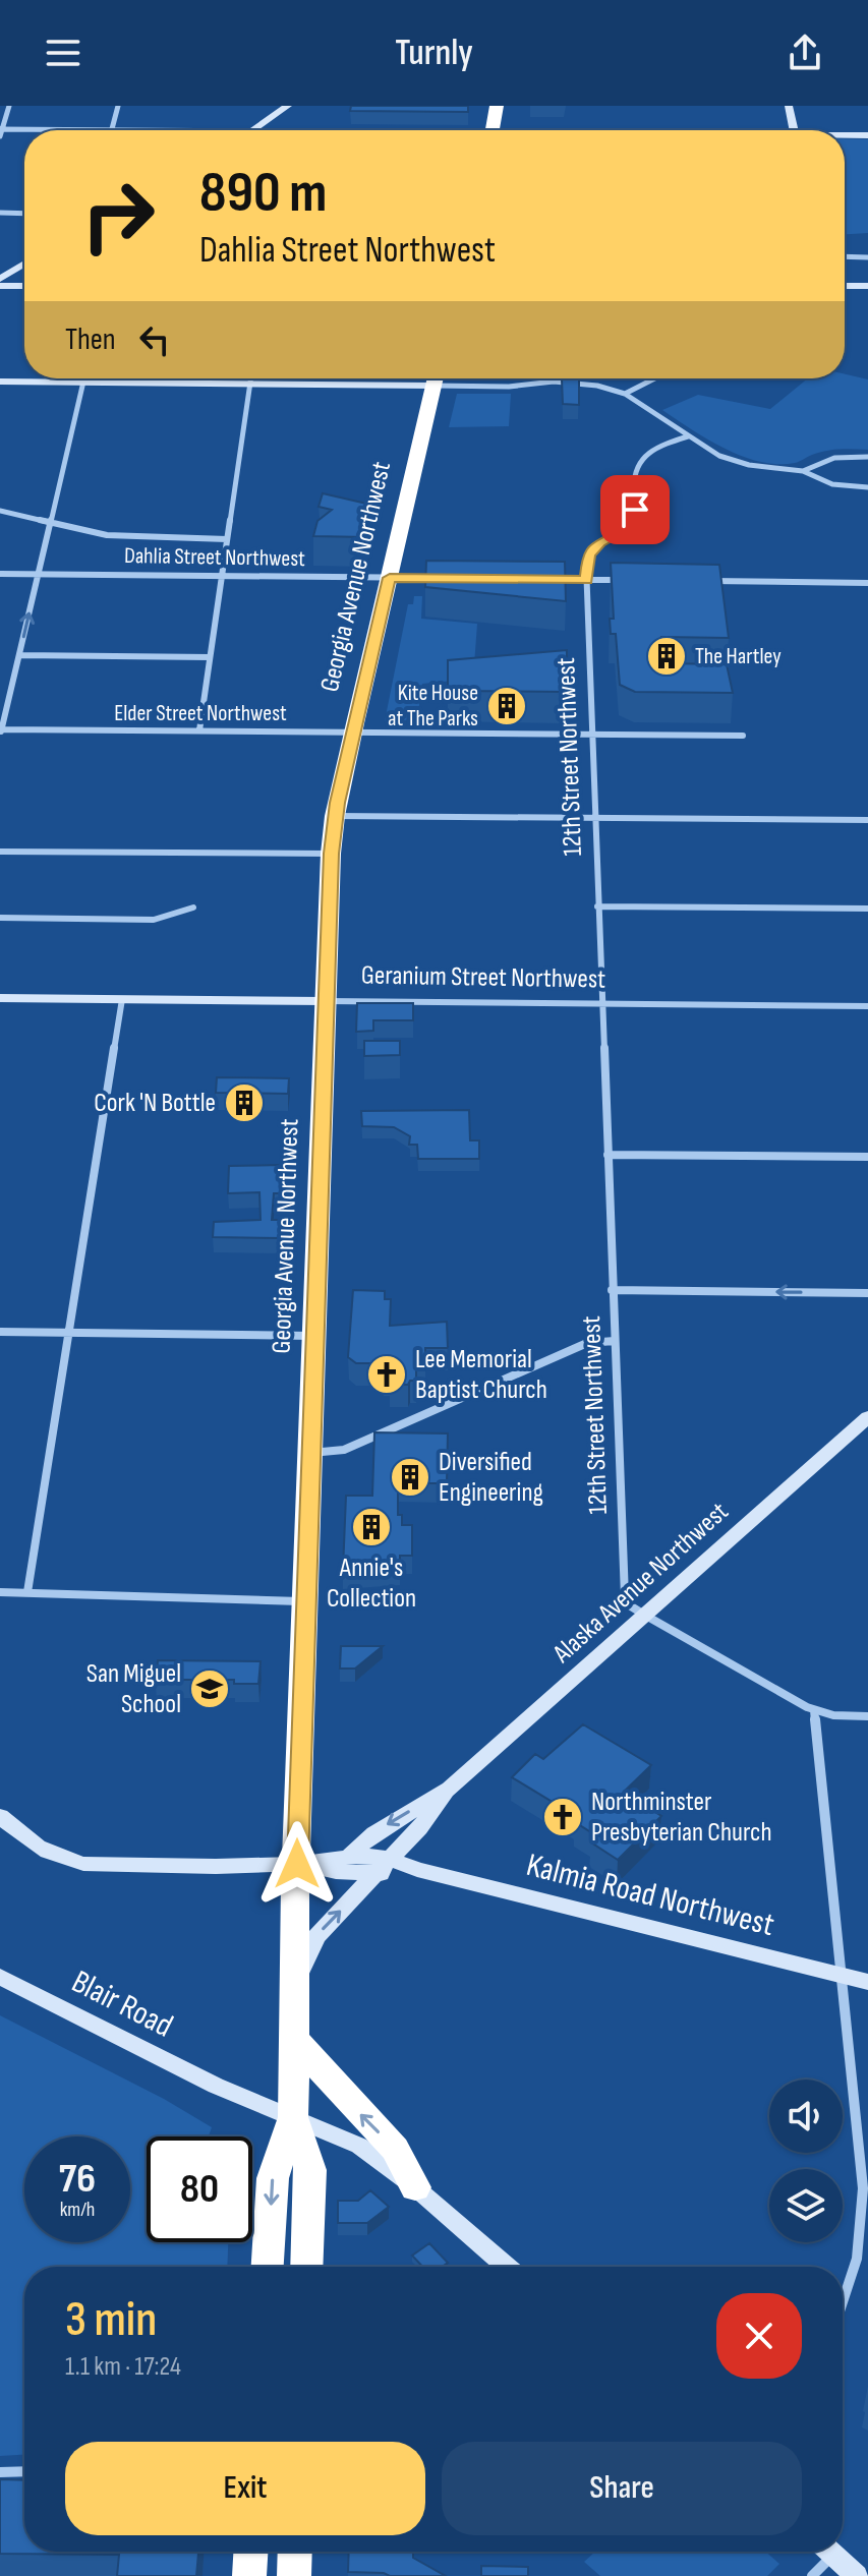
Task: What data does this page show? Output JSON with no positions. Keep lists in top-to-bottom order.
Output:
{
  "streets": {
    "highway": ["Georgia Avenue Northwest"],
    "street": [
      "Dahlia Street Northwest",
      "Elder Street Northwest",
      "12th Street Northwest",
      "Geranium Street Northwest",
      "Alaska Avenue Northwest",
      "Kalmia Road Northwest",
      "Blair Road"
    ]
  },
  "crossings": [
    ["Dahlia Street Northwest", "Georgia Avenue Northwest"],
    ["Georgia Avenue Northwest", "Elder Street Northwest"],
    ["Georgia Avenue Northwest", "Geranium Street Northwest"],
    ["Georgia Avenue Northwest", "Alaska Avenue Northwest"],
    ["Georgia Avenue Northwest", "Kalmia Road Northwest"],
    ["Georgia Avenue Northwest", "Blair Road"],
    ["Elder Street Northwest", "12th Street Northwest"],
    ["12th Street Northwest", "Geranium Street Northwest"],
    ["12th Street Northwest", "Alaska Avenue Northwest"],
    ["Alaska Avenue Northwest", "Kalmia Road Northwest"]
  ],
  "places": {
    "building": [
      "The Hartley",
      "Kite House at The Parks",
      "Cork 'N Bottle",
      "Diversified Engineering",
      "Annie's Collection"
    ],
    "church": ["Lee Memorial Baptist Church", "Northminster Presbyterian Church"],
    "school or university": ["San Miguel School"]
  },
  "page": {
    "header": "Turnly",
    "turn": ["890 m", "Dahlia Street Northwest"],
    "then": "Then",
    "speed": "76 km/h",
    "limit": "80",
    "heading": ["3 min", "1.1 km · 17:24"],
    "buttons": ["Exit", "Share"]
  }
}
